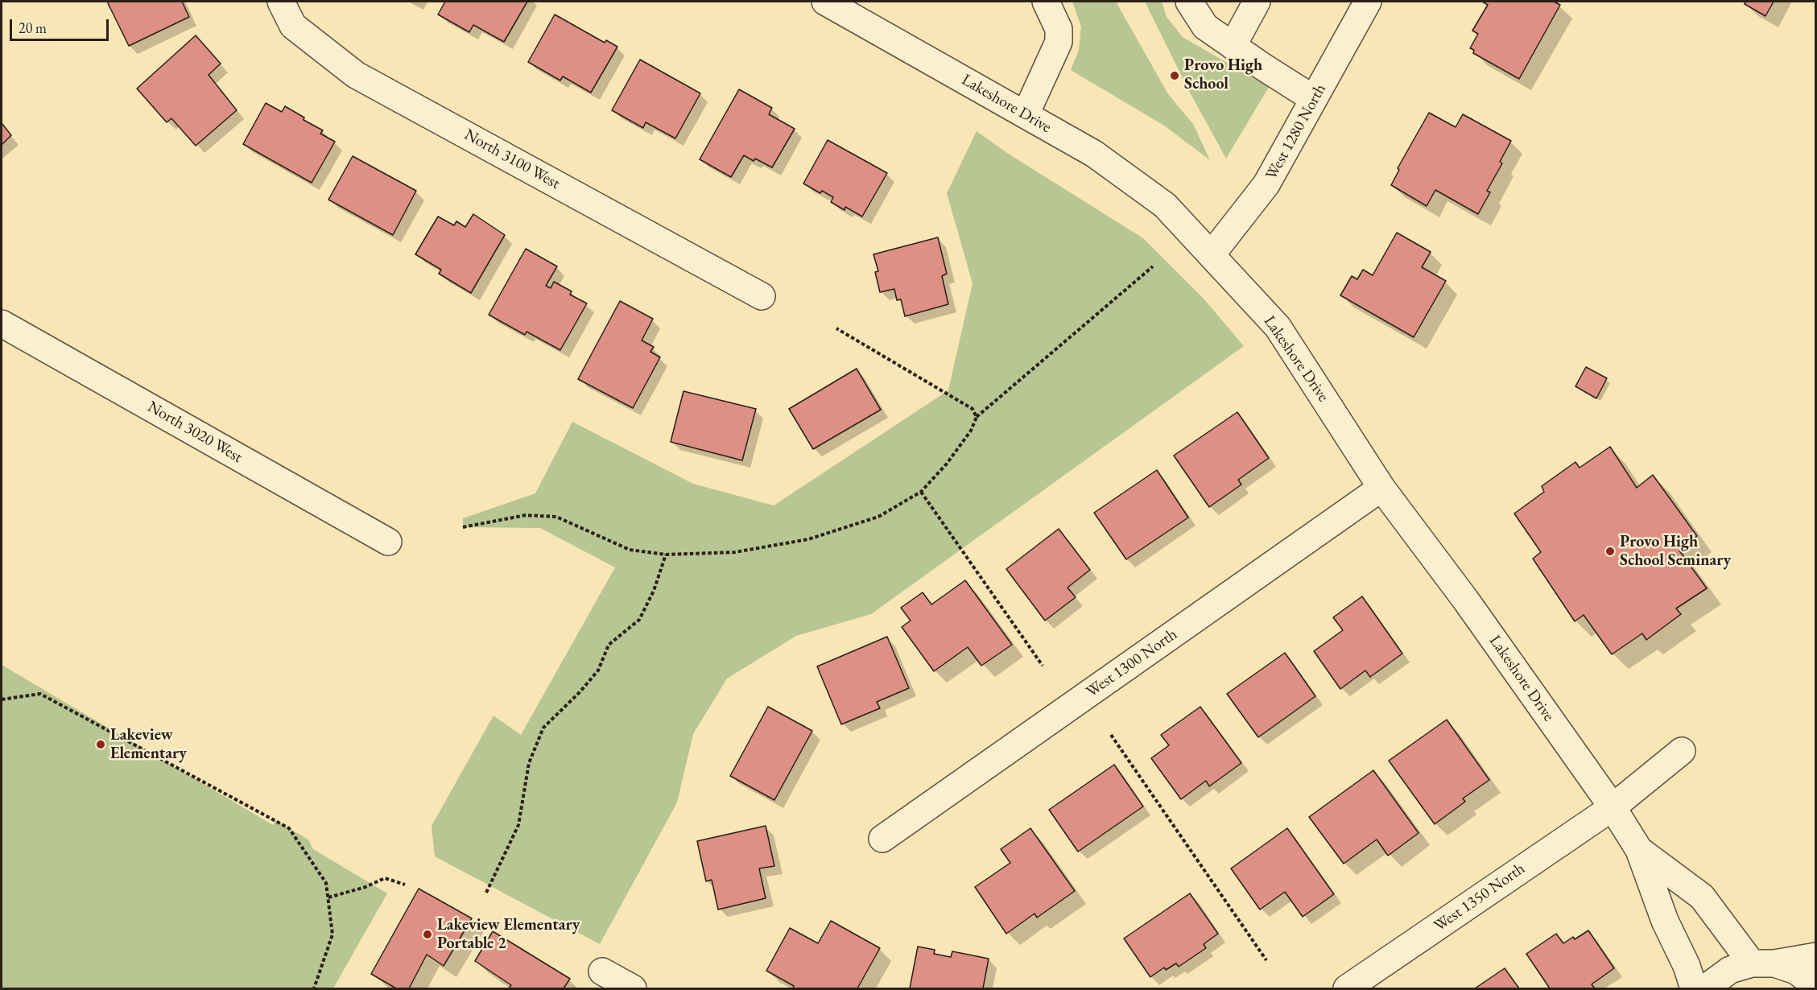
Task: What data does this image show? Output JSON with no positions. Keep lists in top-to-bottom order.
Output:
{
  "streets": {
    "street": [
      "Lakeshore Drive",
      "West 1280 North",
      "North 3100 West",
      "North 3020 West",
      "West 1300 North",
      "West 1350 North"
    ]
  },
  "crossings": [
    ["Lakeshore Drive", "West 1280 North"],
    ["Lakeshore Drive", "West 1300 North"],
    ["Lakeshore Drive", "West 1350 North"]
  ],
  "places": [
    "Provo High School",
    "Provo High School Seminary",
    "Lakeview Elementary",
    "Lakeview Elementary Portable 2"
  ],
  "scale_bar": "20 m"
}
